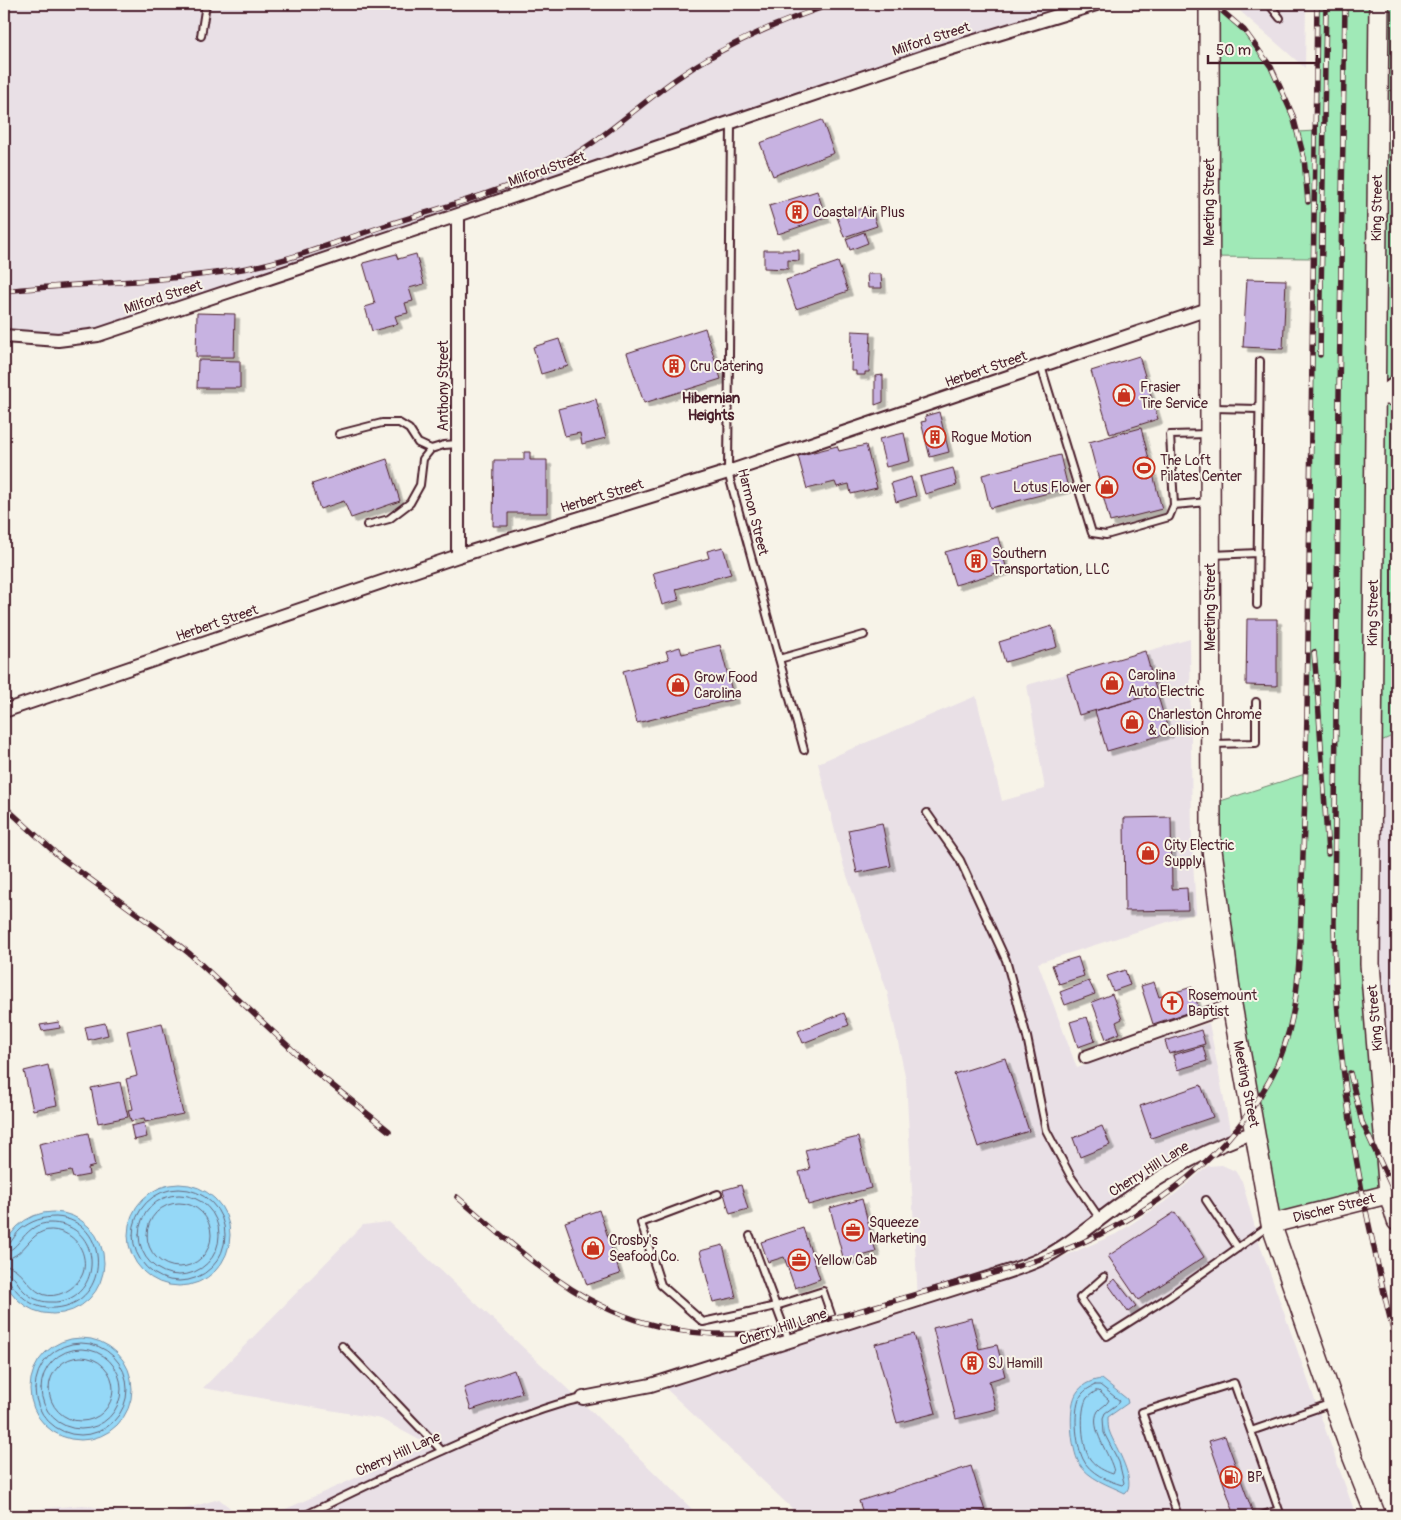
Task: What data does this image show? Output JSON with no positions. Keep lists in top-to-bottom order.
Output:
{
  "streets": {
    "main road": ["Meeting Street", "King Street"],
    "street": [
      "Milford Street",
      "Herbert Street",
      "Anthony Street",
      "Cherry Hill Lane",
      "Discher Street"
    ],
    "lane": ["Harmon Street"]
  },
  "crossings": [
    ["Milford Street", "Anthony Street"],
    ["Milford Street", "Harmon Street"],
    ["Meeting Street", "Herbert Street"],
    ["Meeting Street", "Cherry Hill Lane"],
    ["Meeting Street", "Discher Street"],
    ["King Street", "Discher Street"],
    ["Herbert Street", "Anthony Street"],
    ["Herbert Street", "Harmon Street"]
  ],
  "districts": ["Hibernian Heights"],
  "places": {
    "building": [
      "Coastal Air Plus",
      "Cru Catering",
      "Rogue Motion",
      "Southern Transportation, LLC",
      "SJ Hamill"
    ],
    "shop": [
      "Frasier Tire Service",
      "Lotus Flower",
      "Carolina Auto Electric",
      "Grow Food Carolina",
      "Charleston Chrome & Collision",
      "City Electric Supply",
      "Crosby's Seafood Co."
    ],
    "sports": ["The Loft Pilates Center"],
    "church": ["Rosemount Baptist"],
    "office": ["Squeeze Marketing", "Yellow Cab"],
    "fuel station": ["BP"]
  },
  "scale_bar": "50 m"
}
